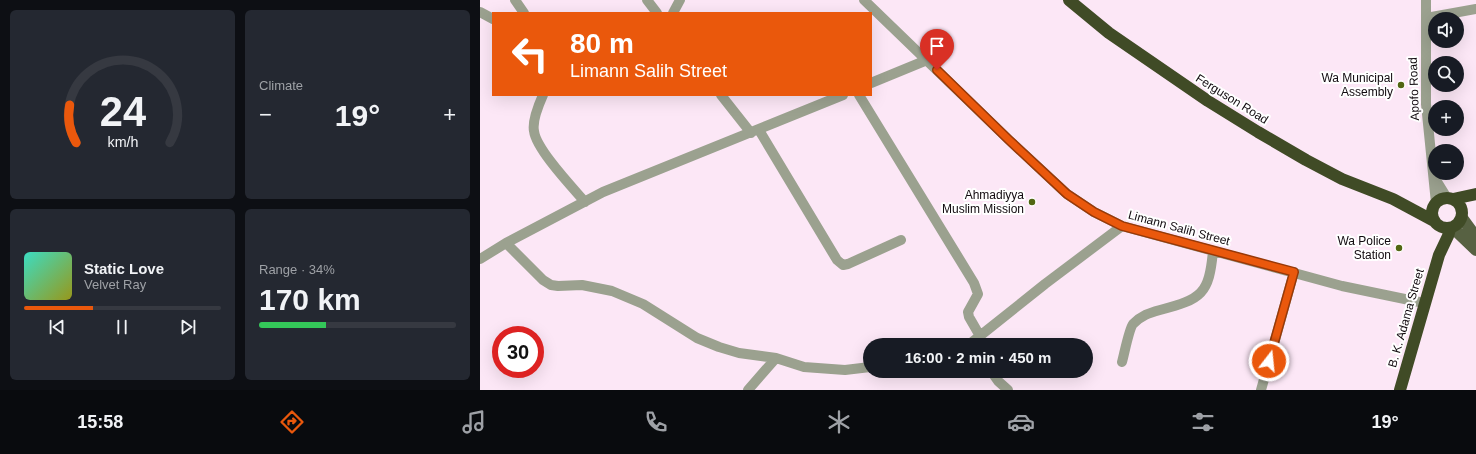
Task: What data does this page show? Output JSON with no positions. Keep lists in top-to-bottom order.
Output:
{
  "streets": {
    "highway": ["Ferguson Road", "B. K. Adama Street"],
    "street": ["Apofo Road", "Limann Salih Street"]
  },
  "crossings": [
    ["Apofo Road", "Ferguson Road"],
    ["Apofo Road", "B. K. Adama Street"],
    ["Ferguson Road", "B. K. Adama Street"],
    ["Limann Salih Street", "B. K. Adama Street"]
  ],
  "places": ["Wa Municipal Assembly", "Ahmadiyya Muslim Mission", "Wa Police Station"],
  "page": {
    "tile": [
      "Climate",
      ["Range · 34%", "170 km"]
    ],
    "map_buttons": ["+", "−"],
    "turn": ["80 m", "Limann Salih Street"],
    "heat": ["−", "19°", "+"],
    "song": ["Static Love", "Velvet Ray"],
    "limit": "30",
    "trip": "16:00 · 2 min · 450 m",
    "tabs": ["15:58", "19°"],
    "gauge": ["24", "km/h"]
  }
}
